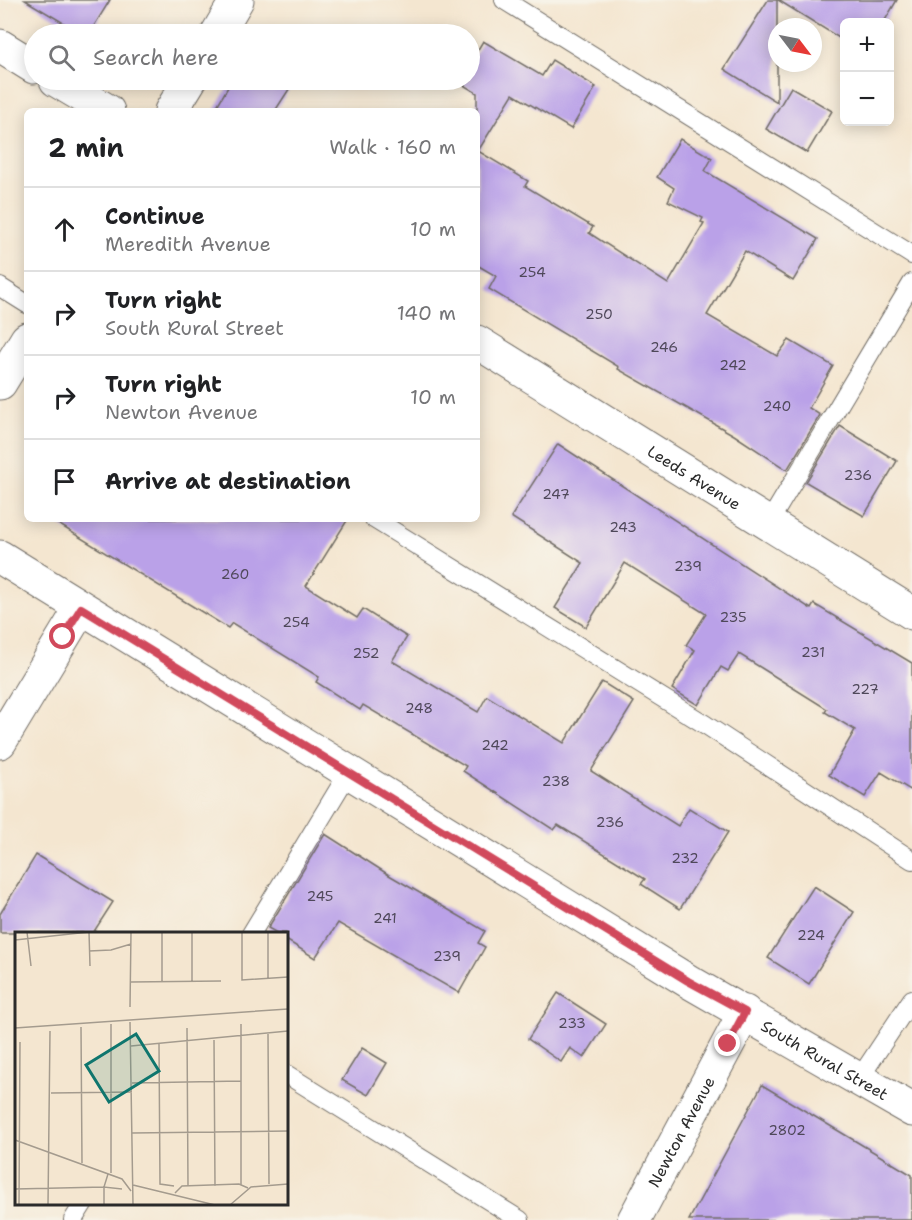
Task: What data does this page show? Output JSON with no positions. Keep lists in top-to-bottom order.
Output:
{
  "streets": {
    "street": ["Leeds Avenue", "South Rural Street", "Newton Avenue"]
  },
  "crossings": [
    ["South Rural Street", "Newton Avenue"]
  ],
  "house_numbers": [
    "254",
    "250",
    "246",
    "242",
    "240",
    "236",
    "247",
    "243",
    "239",
    "260",
    "235",
    "254",
    "231",
    "252",
    "227",
    "248",
    "242",
    "238",
    "236",
    "232",
    "245",
    "241",
    "224",
    "239",
    "233",
    "2802"
  ],
  "north": "bottom right",
  "page": {
    "map_buttons": ["+", "−"],
    "search": "Search here",
    "heading": ["2 min", "Walk · 160 m"],
    "list": [
      ["Continue", "Meredith Avenue", "10 m"],
      ["Turn right", "South Rural Street", "140 m"],
      ["Turn right", "Newton Avenue", "10 m"],
      "Arrive at destination"
    ]
  }
}
